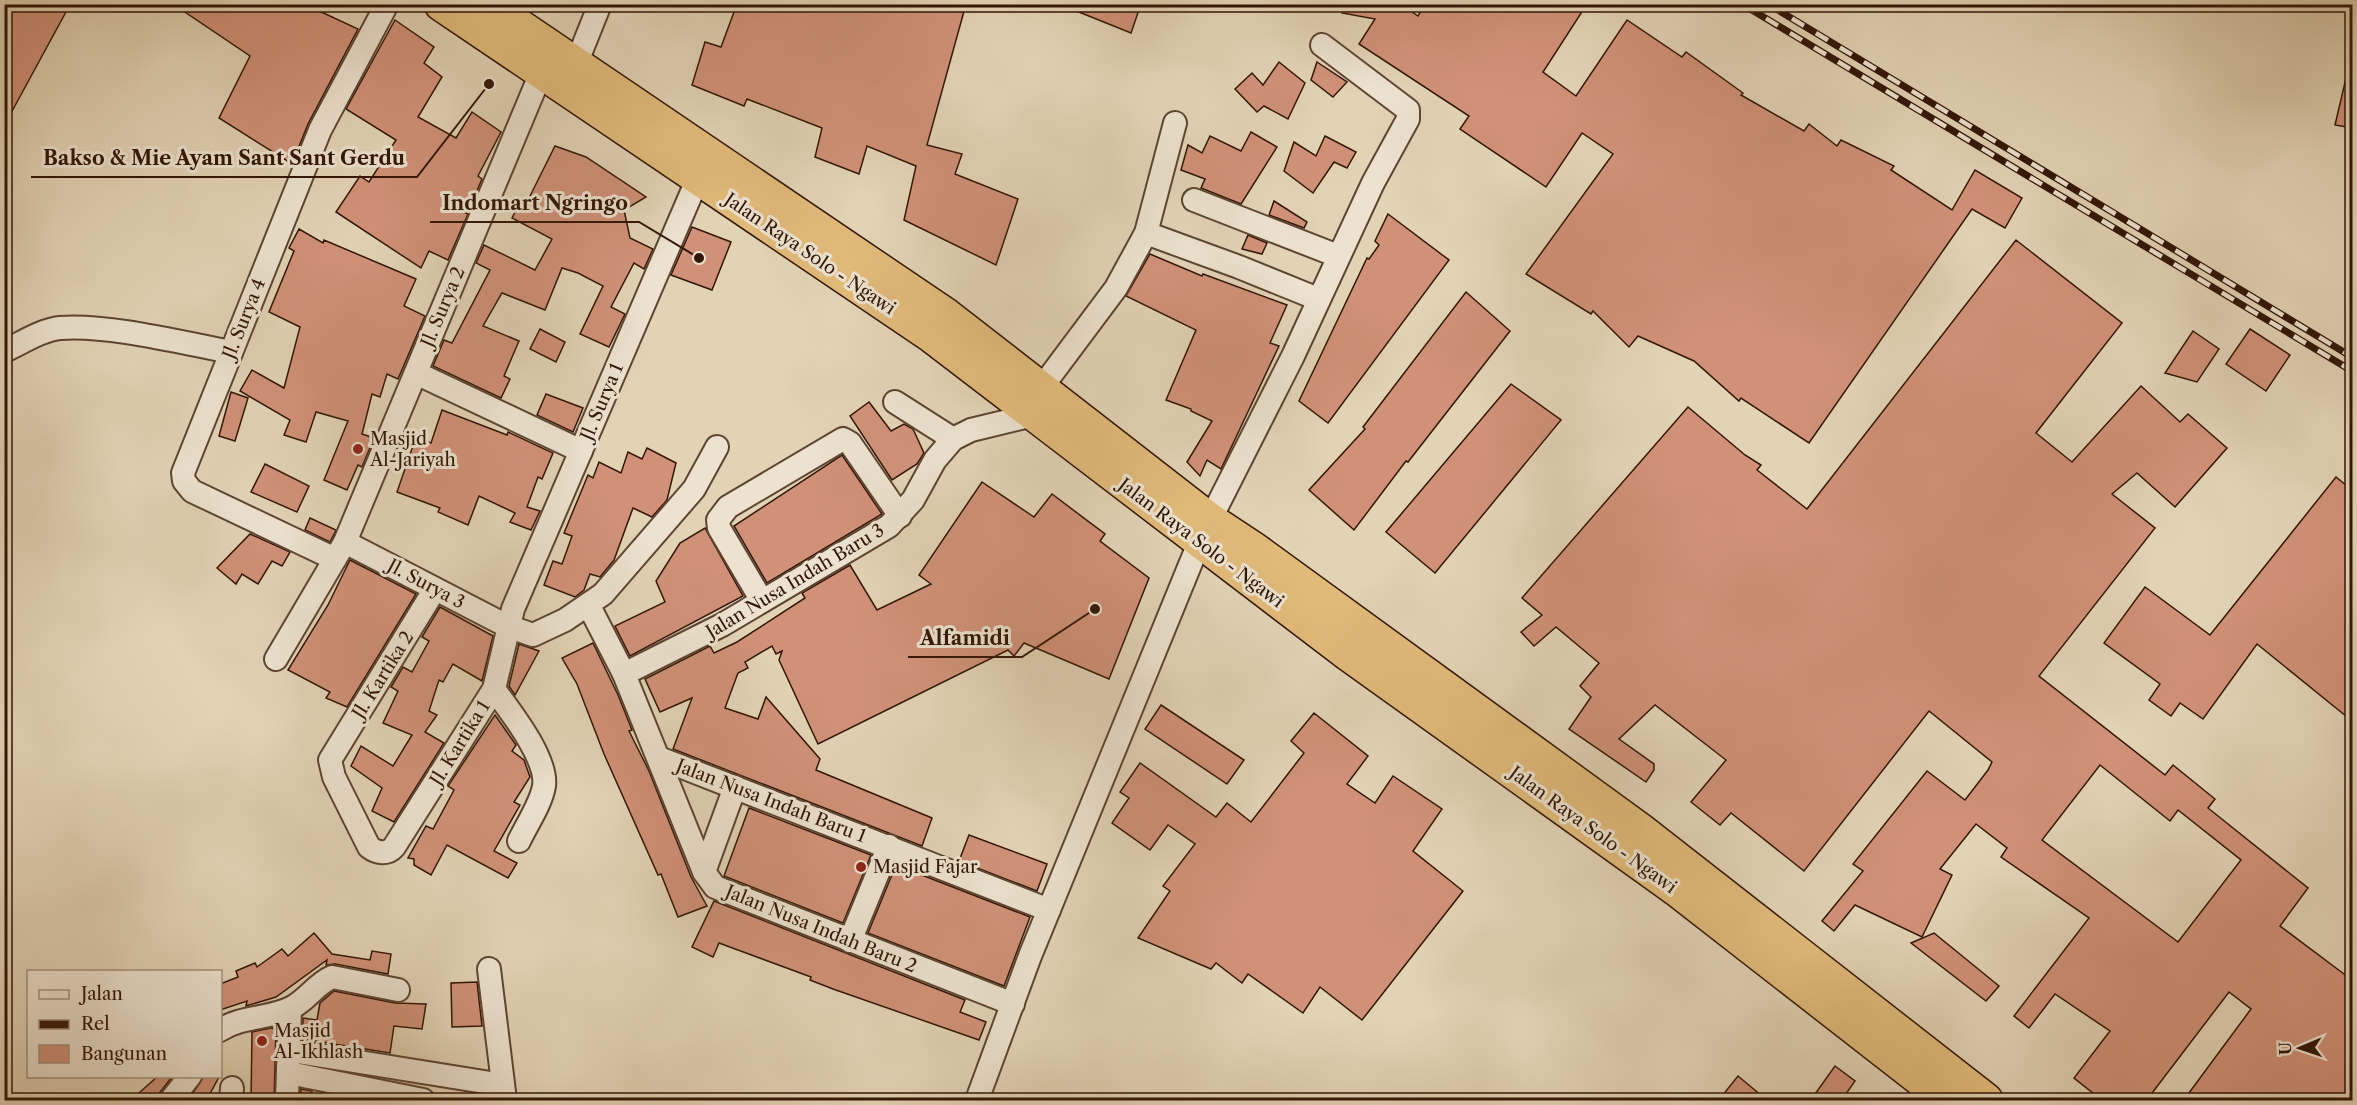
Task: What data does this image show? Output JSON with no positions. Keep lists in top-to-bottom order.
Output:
{
  "streets": {
    "highway": ["Jalan Raya Solo - Ngawi"],
    "street": [
      "Jl. Surya 2",
      "Jl. Surya 4",
      "Jl. Surya 1",
      "Jalan Nusa Indah Baru 3",
      "Jl. Surya 3",
      "Jl. Kartika 2",
      "Jl. Kartika 1",
      "Jalan Nusa Indah Baru 1",
      "Jalan Nusa Indah Baru 2"
    ]
  },
  "crossings": [
    ["Jalan Raya Solo - Ngawi", "Jl. Surya 2"],
    ["Jalan Raya Solo - Ngawi", "Jl. Surya 1"],
    ["Jalan Raya Solo - Ngawi", "Jalan Nusa Indah Baru 3"],
    ["Jl. Surya 2", "Jl. Surya 4"],
    ["Jl. Surya 2", "Jl. Surya 3"],
    ["Jl. Surya 4", "Jl. Surya 3"],
    ["Jl. Surya 1", "Jl. Surya 3"],
    ["Jl. Surya 1", "Jl. Kartika 1"],
    ["Jalan Nusa Indah Baru 3", "Jalan Nusa Indah Baru 2"],
    ["Jl. Surya 3", "Jl. Kartika 2"],
    ["Jl. Surya 3", "Jl. Kartika 1"],
    ["Jl. Surya 3", "Jalan Nusa Indah Baru 2"],
    ["Jl. Kartika 2", "Jl. Kartika 1"],
    ["Jalan Nusa Indah Baru 1", "Jalan Nusa Indah Baru 2"]
  ],
  "places": [
    "Bakso & Mie Ayam Sant Sant Gerdu",
    "Indomart Ngringo",
    "Masjid Al-Jariyah",
    "Alfamidi",
    "Masjid Fajar",
    "Masjid Al-Ikhlash"
  ],
  "legend": ["Jalan", "Rel", "Bangunan"],
  "north": "left"
}
